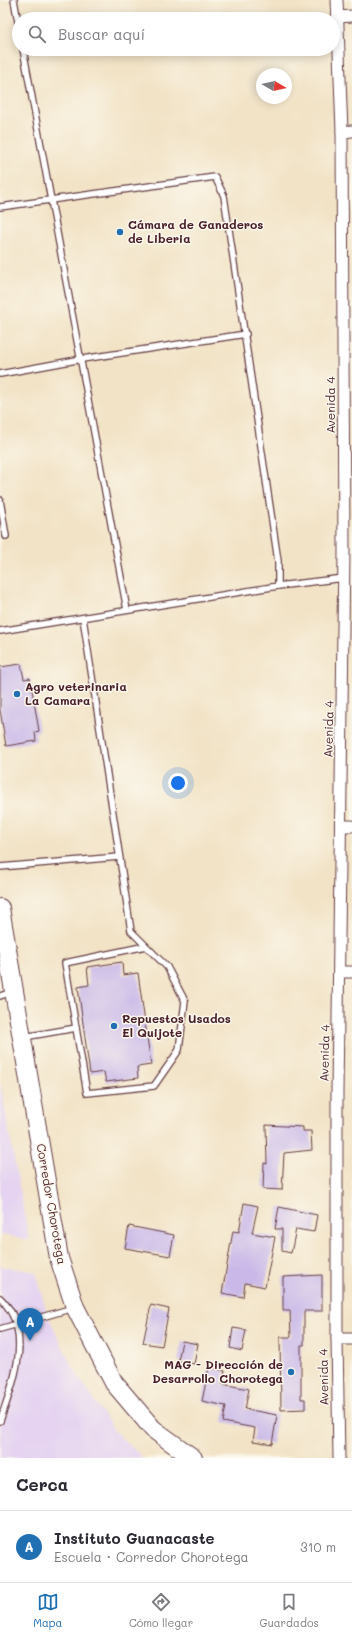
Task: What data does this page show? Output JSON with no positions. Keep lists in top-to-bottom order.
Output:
{
  "streets": {
    "main road": ["Corredor Chorotega"],
    "street": ["Avenida 4"]
  },
  "places": [
    "Cámara de Ganaderos de Liberia",
    "Agro veterinaria La Camara",
    "Repuestos Usados El Quijote",
    "MAG - Dirección de Desarrollo Chorotega"
  ],
  "north": "right",
  "page": {
    "search": "Buscar aquí",
    "pins": "A",
    "heading": "Cerca",
    "list": [
      {
        "mark": "A",
        "name": "Instituto Guanacaste",
        "note": "Escuela · Corredor Chorotega",
        "value": "310 m"
      }
    ],
    "nav": ["Mapa", "Cómo llegar", "Guardados"]
  }
}
